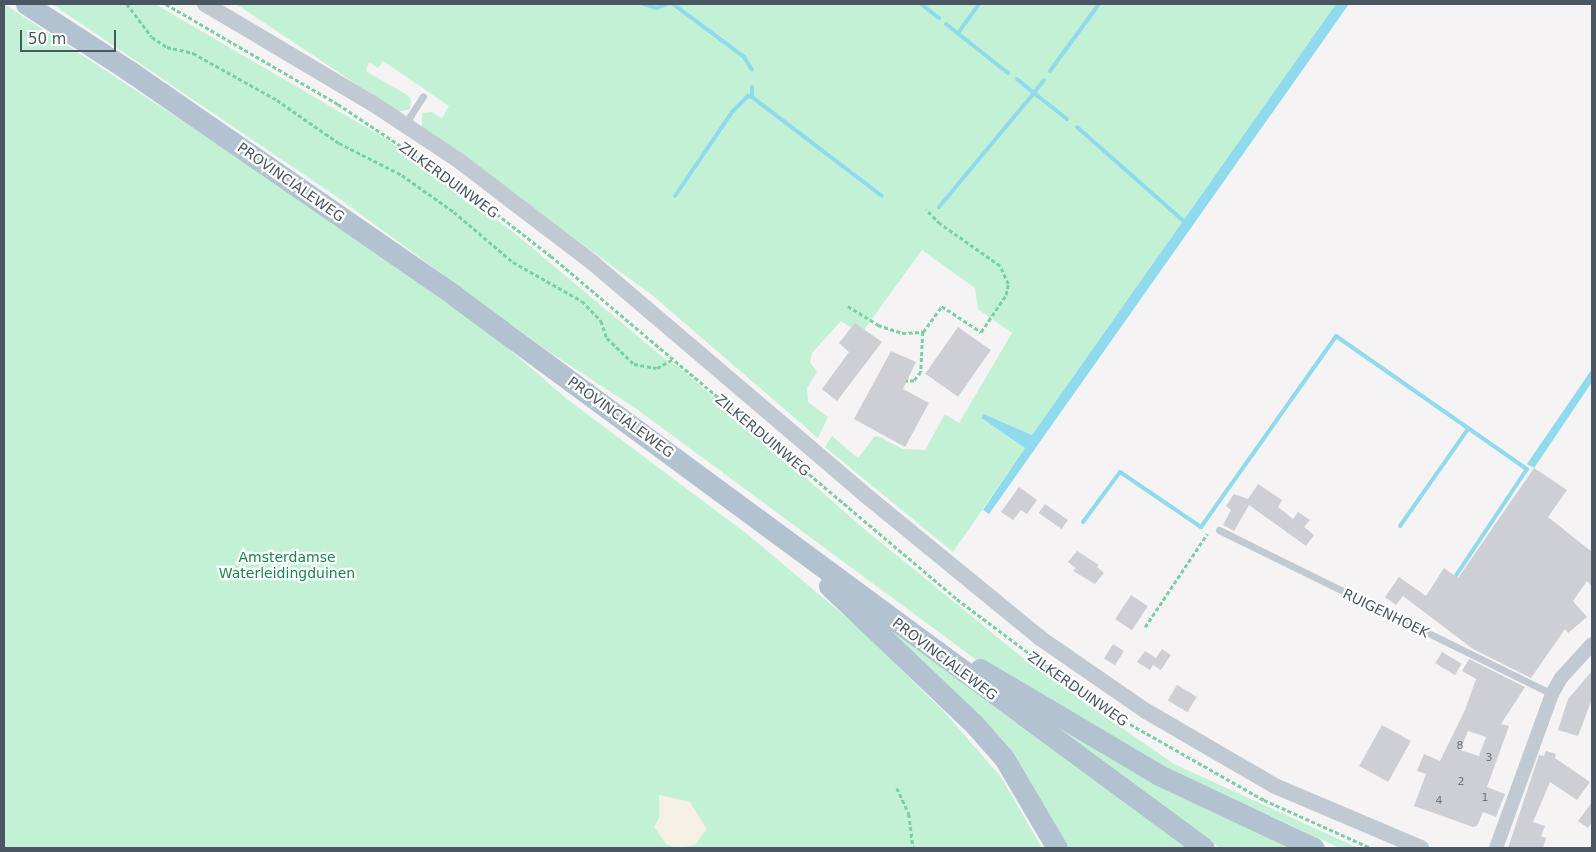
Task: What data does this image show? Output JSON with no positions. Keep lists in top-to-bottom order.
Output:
{
  "streets": {
    "main road": ["PROVINCIALEWEG"],
    "street": ["ZILKERDUINWEG"],
    "lane": ["RUIGENHOEK"]
  },
  "parks": ["Amsterdamse Waterleidingduinen"],
  "house_numbers": [
    "8",
    "3",
    "2",
    "1",
    "4"
  ],
  "scale_bar": "50 m"
}
